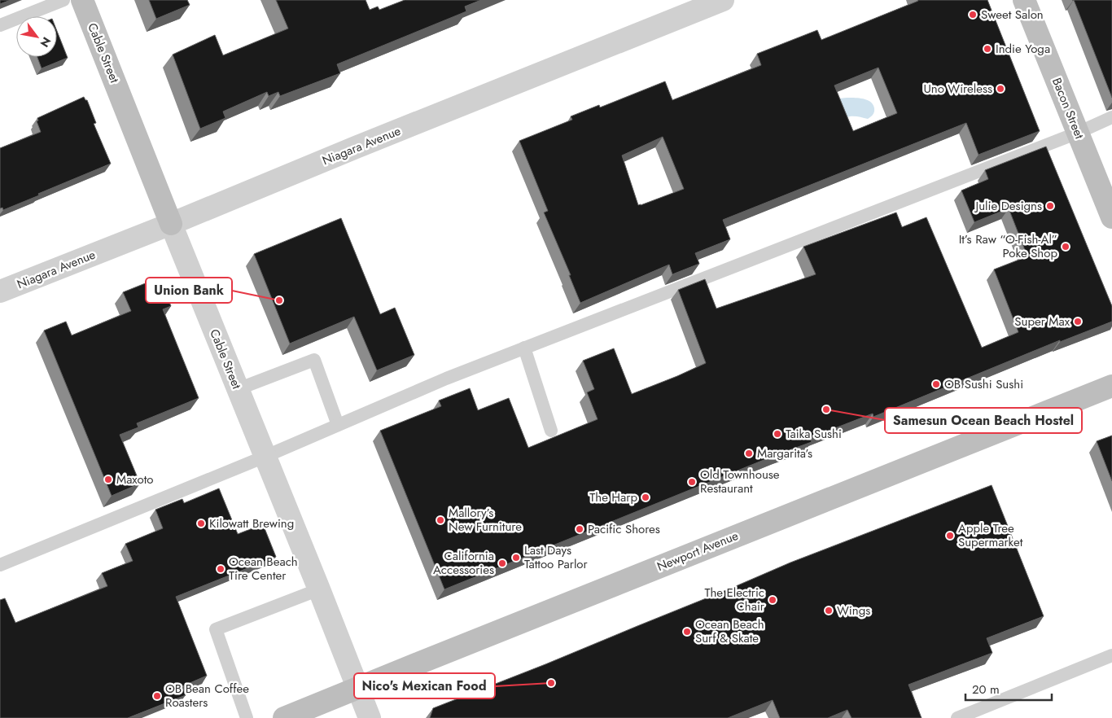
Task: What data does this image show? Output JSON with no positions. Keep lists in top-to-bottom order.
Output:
{
  "streets": {
    "street": [
      "Cable Street",
      "Bacon Street",
      "Niagara Avenue",
      "Newport Avenue"
    ]
  },
  "crossings": [
    ["Cable Street", "Niagara Avenue"],
    ["Cable Street", "Newport Avenue"]
  ],
  "places": [
    "Sweet Salon",
    "Indie Yoga",
    "Uno Wireless",
    "Julie Designs",
    "It’s Raw “O-Fish-Al” Poke Shop",
    "Union Bank",
    "Super Max",
    "OB Sushi Sushi",
    "Samesun Ocean Beach Hostel",
    "Taika Sushi",
    "Margarita’s",
    "Maxoto",
    "Old Townhouse Restaurant",
    "The Harp",
    "Mallory’s New Furniture",
    "Kilowatt Brewing",
    "Pacific Shores",
    "Apple Tree Supermarket",
    "Last Days Tattoo Parlor",
    "California Accessories",
    "Ocean Beach Tire Center",
    "The Electric Chair",
    "Wings",
    "Ocean Beach Surf & Skate",
    "Nico's Mexican Food",
    "OB Bean Coffee Roasters"
  ],
  "scale_bar": "20 m",
  "north": "bottom right"
}
